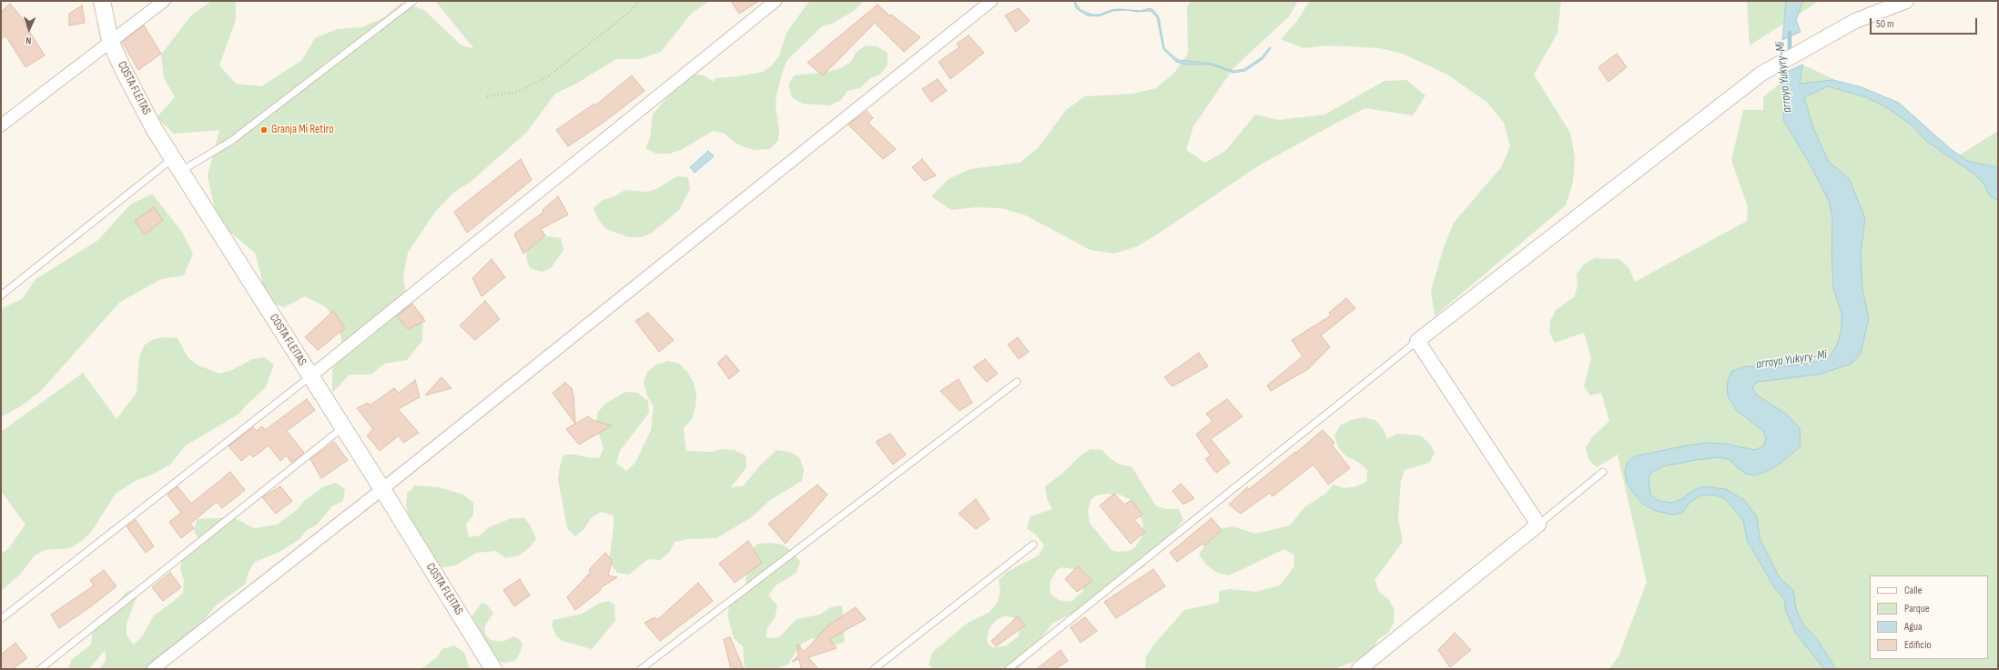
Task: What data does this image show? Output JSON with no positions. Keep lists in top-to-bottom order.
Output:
{
  "streets": {
    "main road": ["COSTA FLEITAS"]
  },
  "water": ["arroyo Yukyry-Mi"],
  "places": ["Granja Mi Retiro"],
  "legend": [
    "Calle",
    "Parque",
    "Agua",
    "Edificio"
  ],
  "scale_bar": "50 m",
  "north": "bottom"
}
